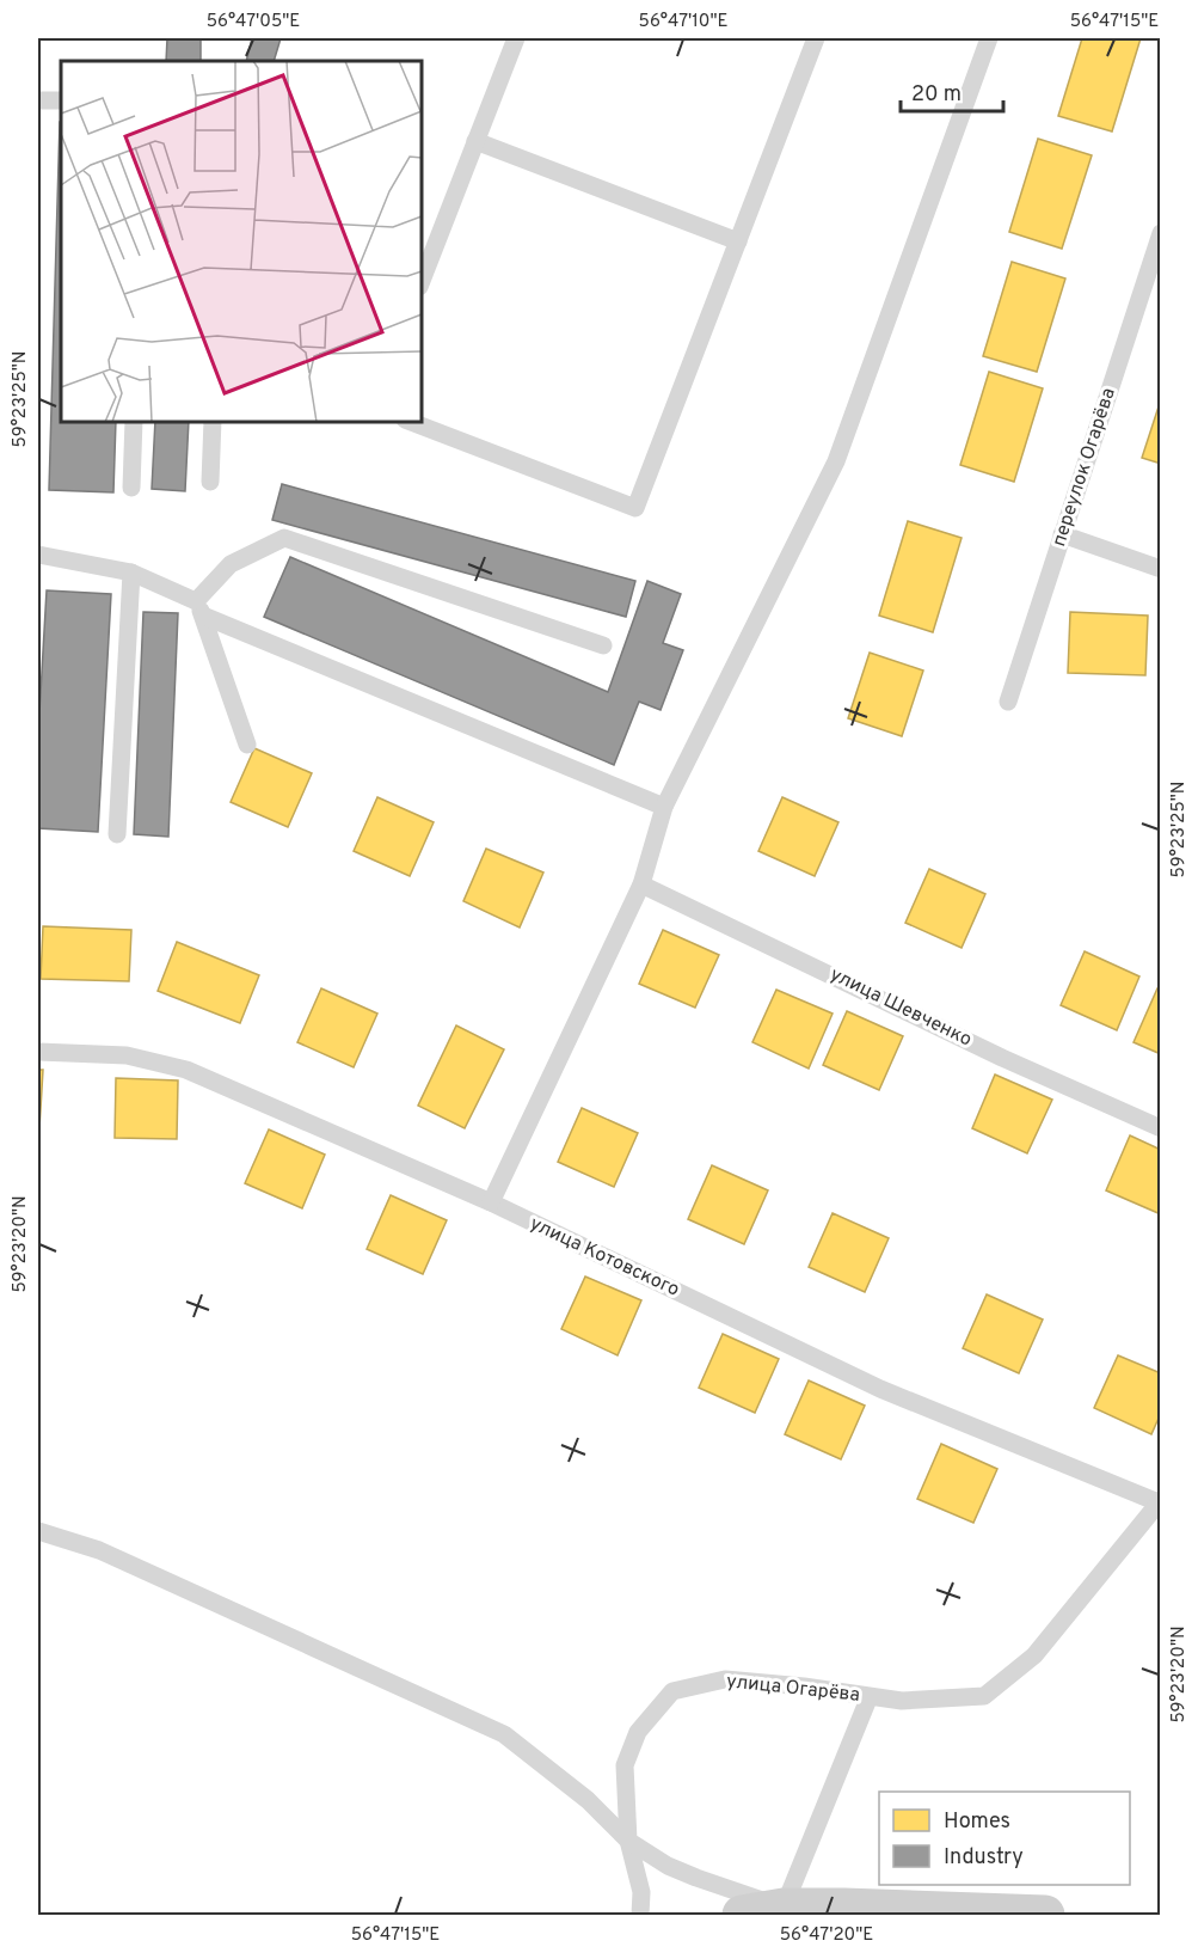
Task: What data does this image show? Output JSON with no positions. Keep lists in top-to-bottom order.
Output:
{
  "streets": {
    "lane": [
      "переулок Огарёва",
      "улица Шевченко",
      "улица Котовского",
      "улица Огарёва"
    ]
  },
  "crossings": [
    ["улица Котовского", "улица Огарёва"]
  ],
  "legend": ["Homes", "Industry"],
  "scale_bar": "20 m",
  "coordinates": [
    "56°47'05\"E",
    "56°47'10\"E",
    "56°47'15\"E",
    "59°23'25\"N",
    "59°23'20\"N",
    "56°47'20\"E"
  ]
}
